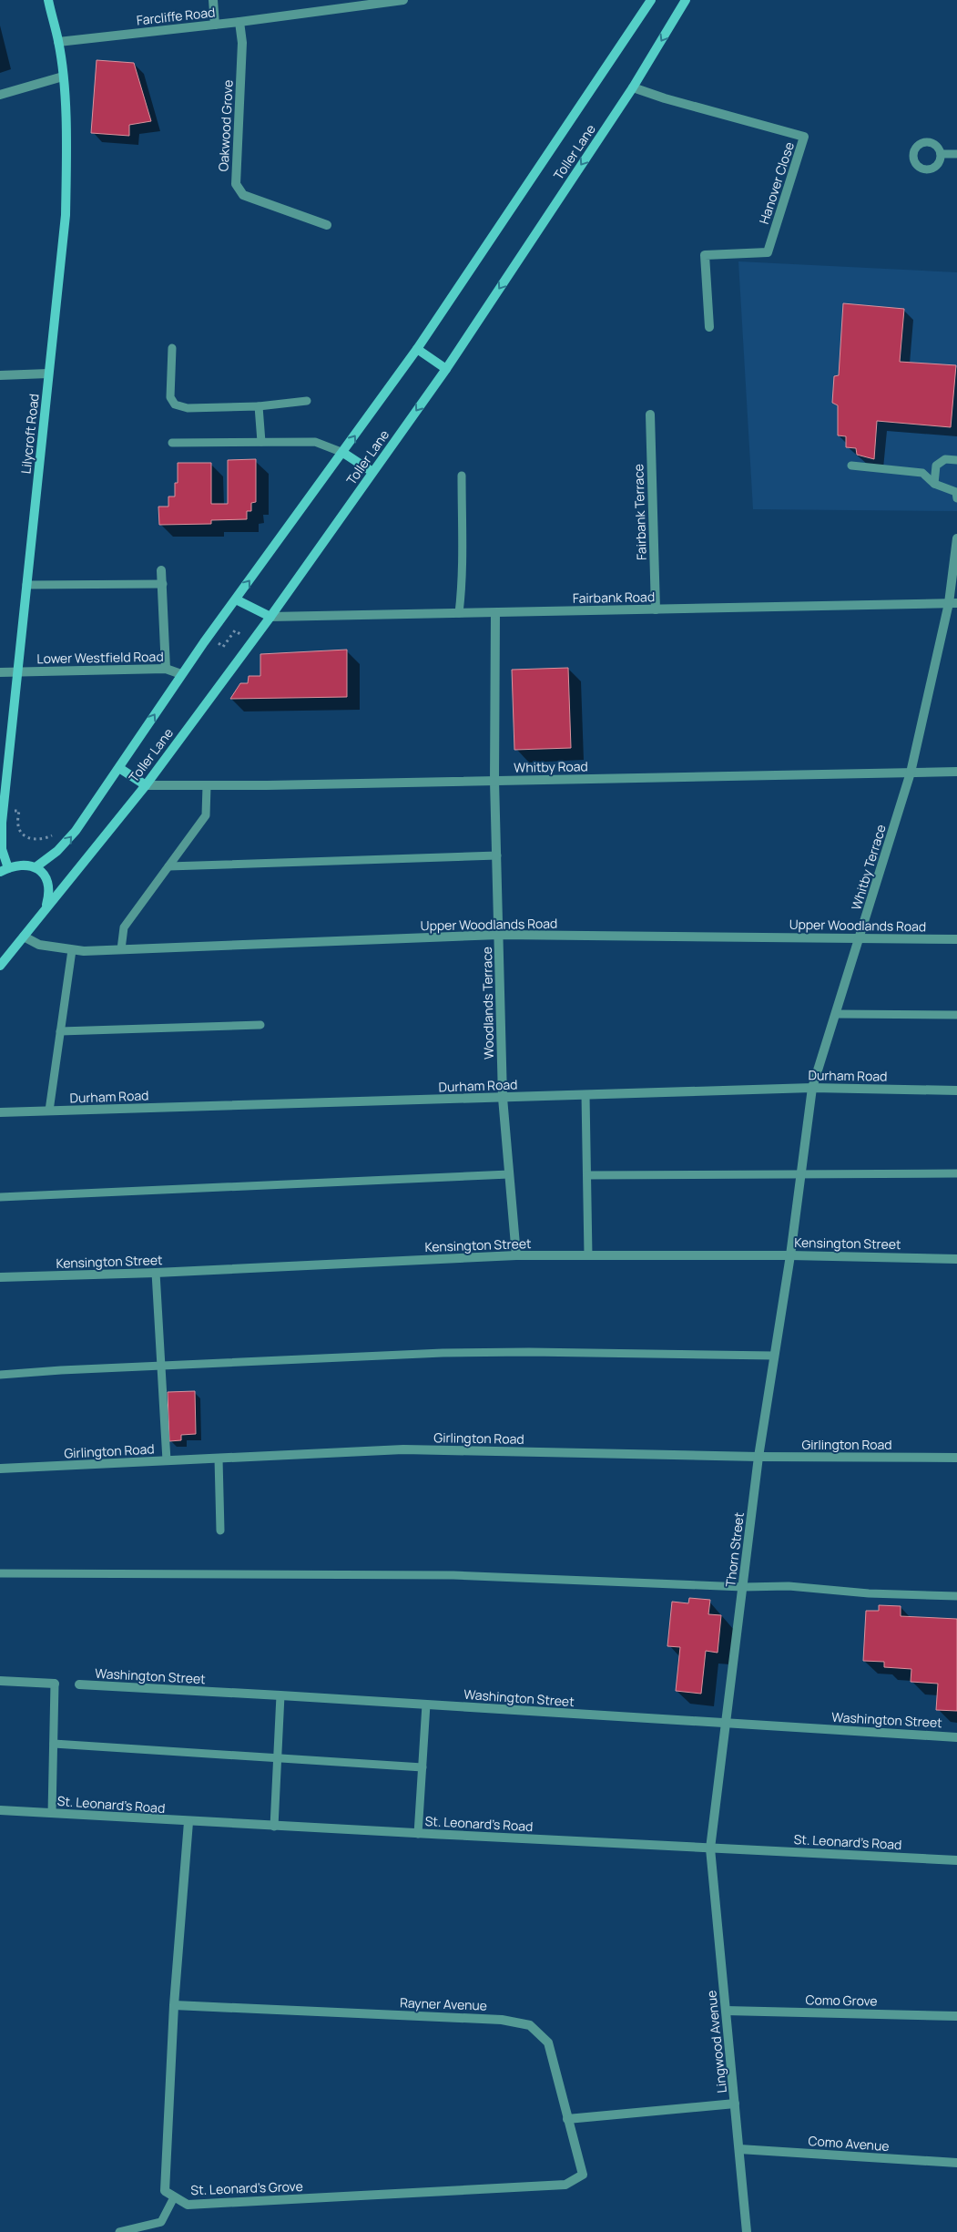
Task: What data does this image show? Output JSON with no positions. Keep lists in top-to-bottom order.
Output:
{
  "streets": {
    "main road": ["Toller Lane", "Lilycroft Road"],
    "street": [
      "Farcliffe Road",
      "Oakwood Grove",
      "Hanover Close",
      "Fairbank Terrace",
      "Fairbank Road",
      "Lower Westfield Road",
      "Whitby Road",
      "Whitby Terrace",
      "Upper Woodlands Road",
      "Woodlands Terrace",
      "Durham Road",
      "Kensington Street",
      "Girlington Road",
      "Thorn Street",
      "Washington Street",
      "St. Leonard's Road",
      "Como Grove",
      "Rayner Avenue",
      "Lingwood Avenue",
      "Como Avenue",
      "St. Leonard's Grove"
    ]
  },
  "crossings": [
    ["Farcliffe Road", "Oakwood Grove"],
    ["Farcliffe Road", "Lilycroft Road"],
    ["Toller Lane", "Hanover Close"],
    ["Toller Lane", "Fairbank Road"],
    ["Toller Lane", "Lower Westfield Road"],
    ["Toller Lane", "Whitby Road"],
    ["Toller Lane", "Upper Woodlands Road"],
    ["Lilycroft Road", "Lower Westfield Road"],
    ["Fairbank Terrace", "Fairbank Road"],
    ["Fairbank Road", "Whitby Terrace"],
    ["Fairbank Road", "Woodlands Terrace"],
    ["Whitby Road", "Whitby Terrace"],
    ["Whitby Road", "Woodlands Terrace"],
    ["Whitby Terrace", "Upper Woodlands Road"],
    ["Whitby Terrace", "Durham Road"],
    ["Whitby Terrace", "Kensington Street"],
    ["Whitby Terrace", "Thorn Street"],
    ["Upper Woodlands Road", "Woodlands Terrace"],
    ["Woodlands Terrace", "Durham Road"],
    ["Woodlands Terrace", "Kensington Street"],
    ["Kensington Street", "Thorn Street"],
    ["Girlington Road", "Thorn Street"],
    ["Thorn Street", "Washington Street"],
    ["Thorn Street", "St. Leonard's Road"],
    ["Thorn Street", "Lingwood Avenue"],
    ["St. Leonard's Road", "Lingwood Avenue"],
    ["St. Leonard's Road", "St. Leonard's Grove"],
    ["Como Grove", "Lingwood Avenue"],
    ["Rayner Avenue", "St. Leonard's Grove"],
    ["Lingwood Avenue", "Como Avenue"]
  ]
}
